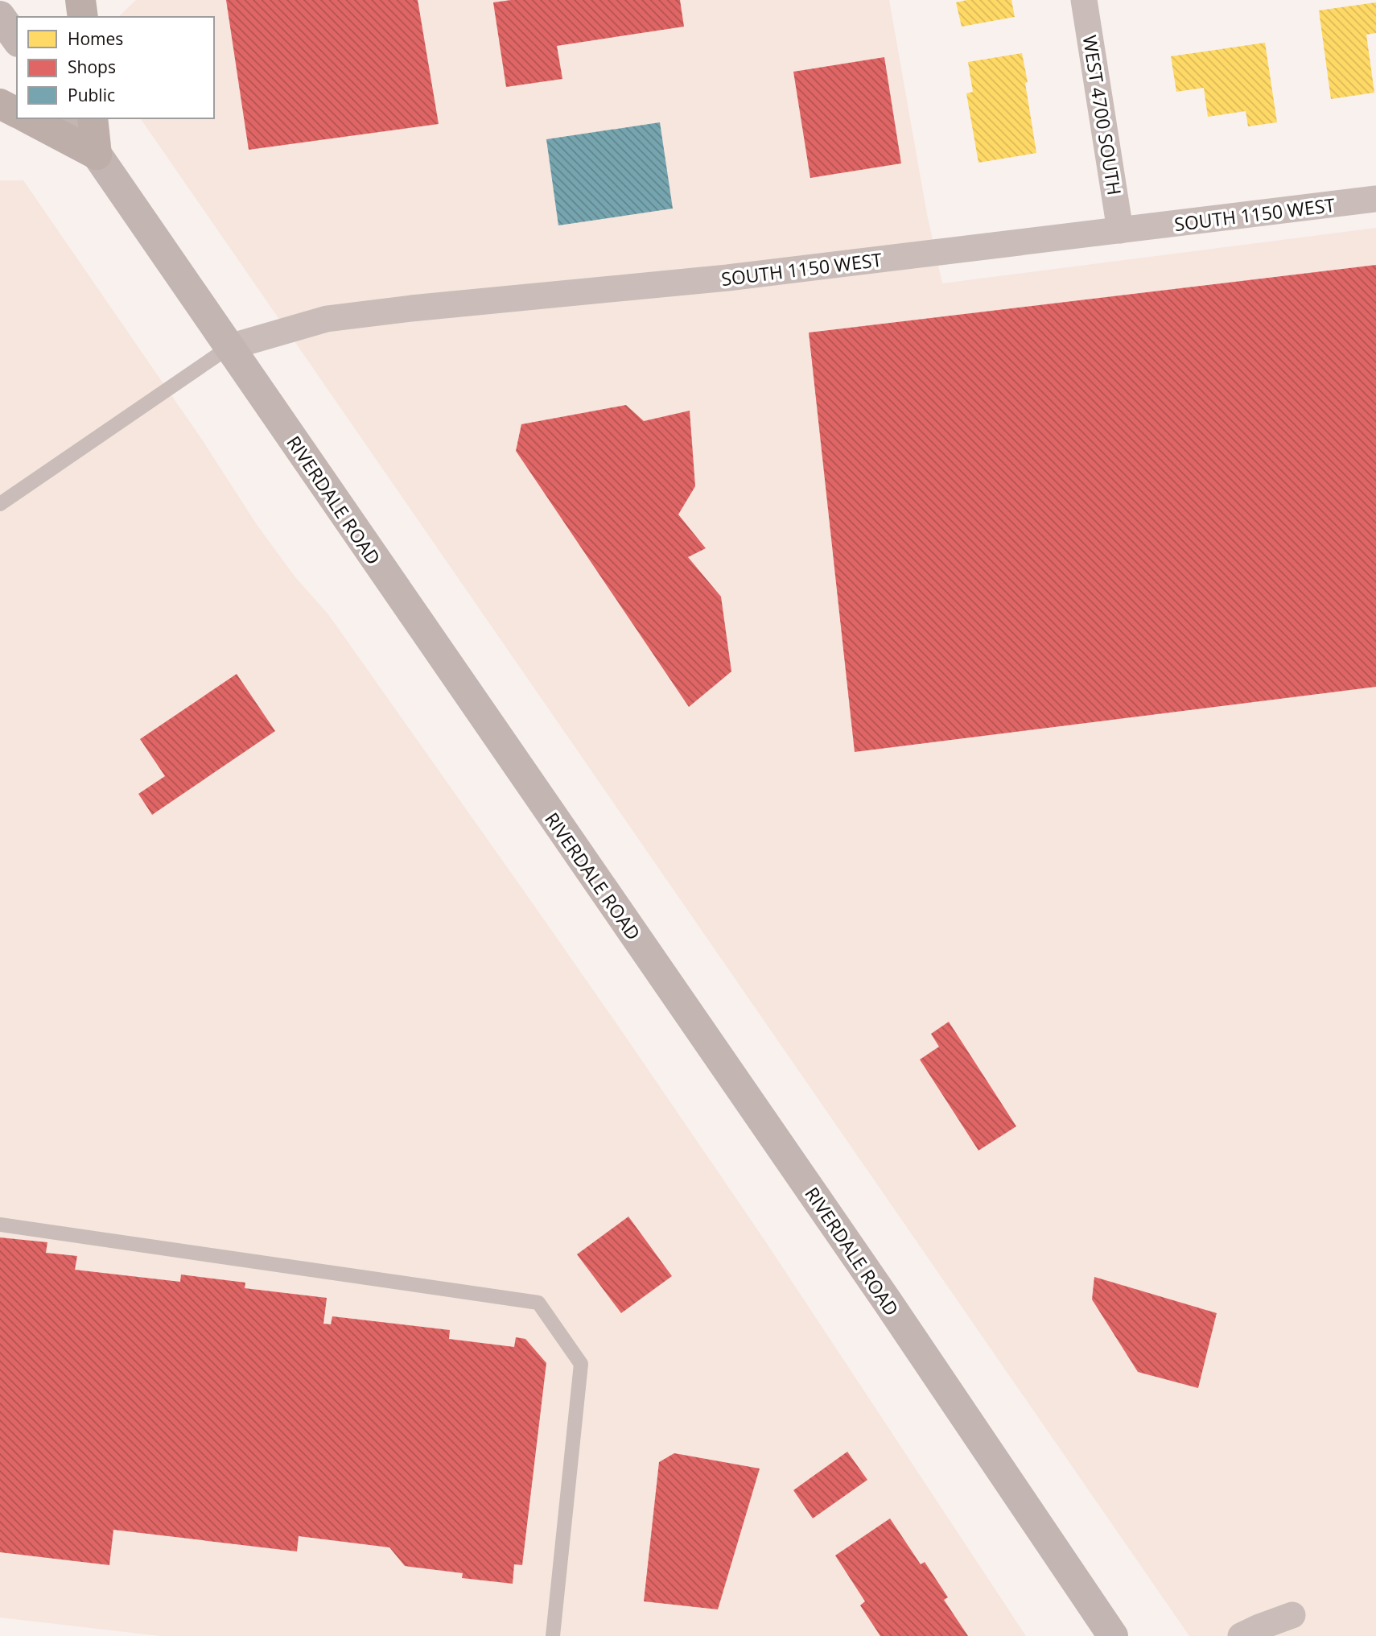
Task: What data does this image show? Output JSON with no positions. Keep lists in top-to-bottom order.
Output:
{
  "streets": {
    "main road": ["RIVERDALE ROAD"],
    "street": ["WEST 4700 SOUTH", "SOUTH 1150 WEST"]
  },
  "crossings": [
    ["WEST 4700 SOUTH", "SOUTH 1150 WEST"],
    ["SOUTH 1150 WEST", "RIVERDALE ROAD"]
  ],
  "legend": ["Homes", "Shops", "Public"]
}
